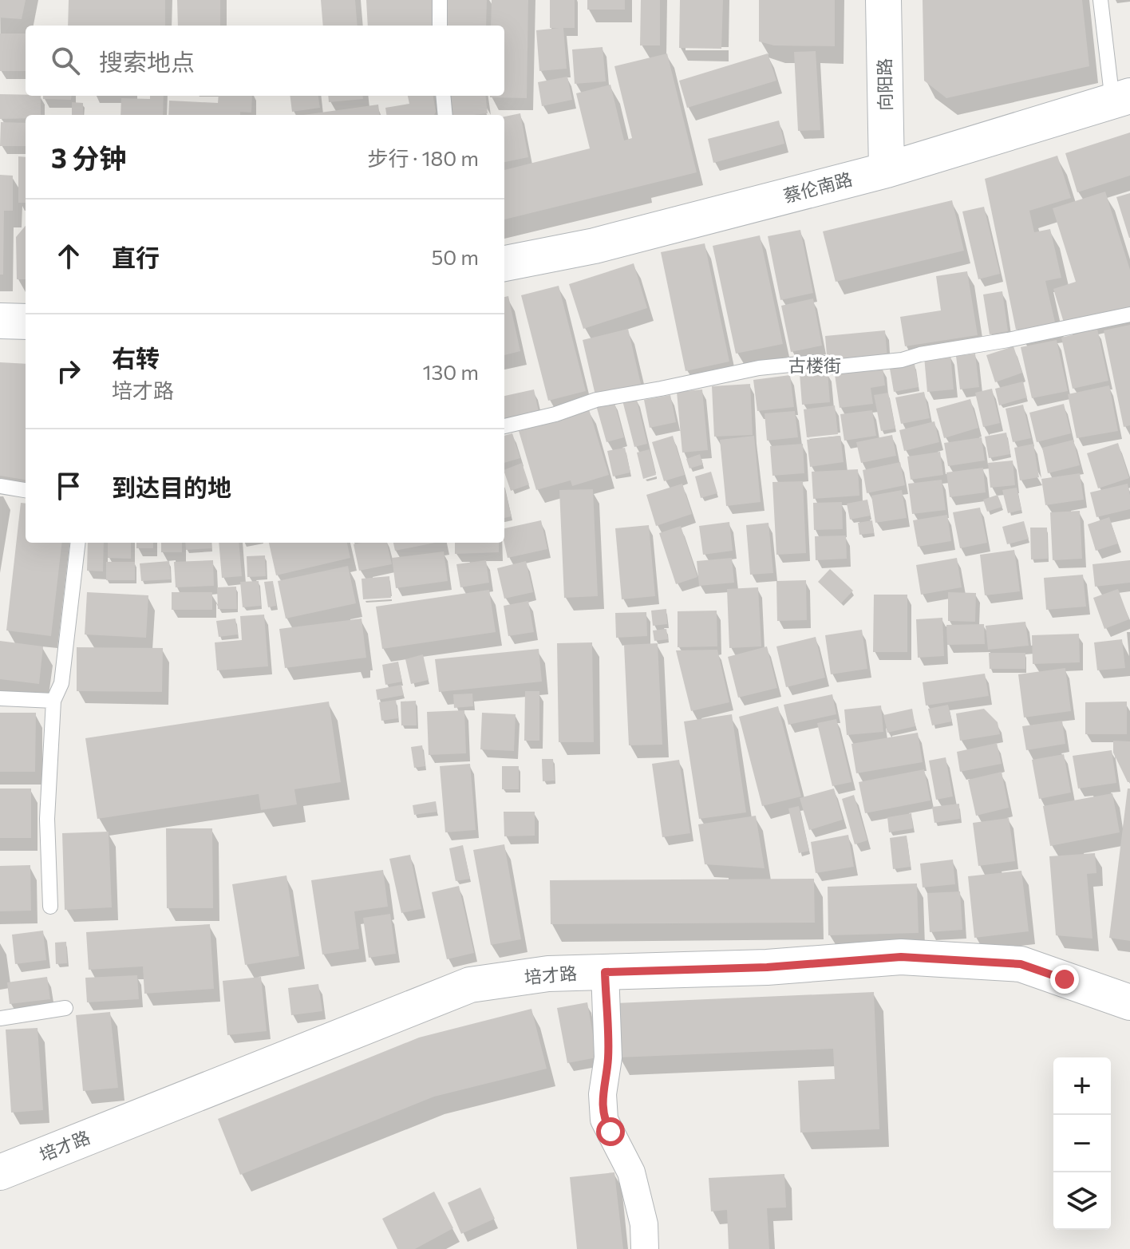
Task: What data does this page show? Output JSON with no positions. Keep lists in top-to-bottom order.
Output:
{
  "streets": {
    "street": ["向阳路", "蔡伦南路", "培才路"],
    "lane": ["古楼街"]
  },
  "crossings": [
    ["向阳路", "蔡伦南路"]
  ],
  "page": {
    "search": "搜索地点",
    "heading": ["3 分钟", "步行 · 180 m"],
    "list": [
      ["直行", "50 m"],
      ["右转", "培才路", "130 m"],
      "到达目的地"
    ],
    "map_buttons": ["+", "−"]
  }
}
